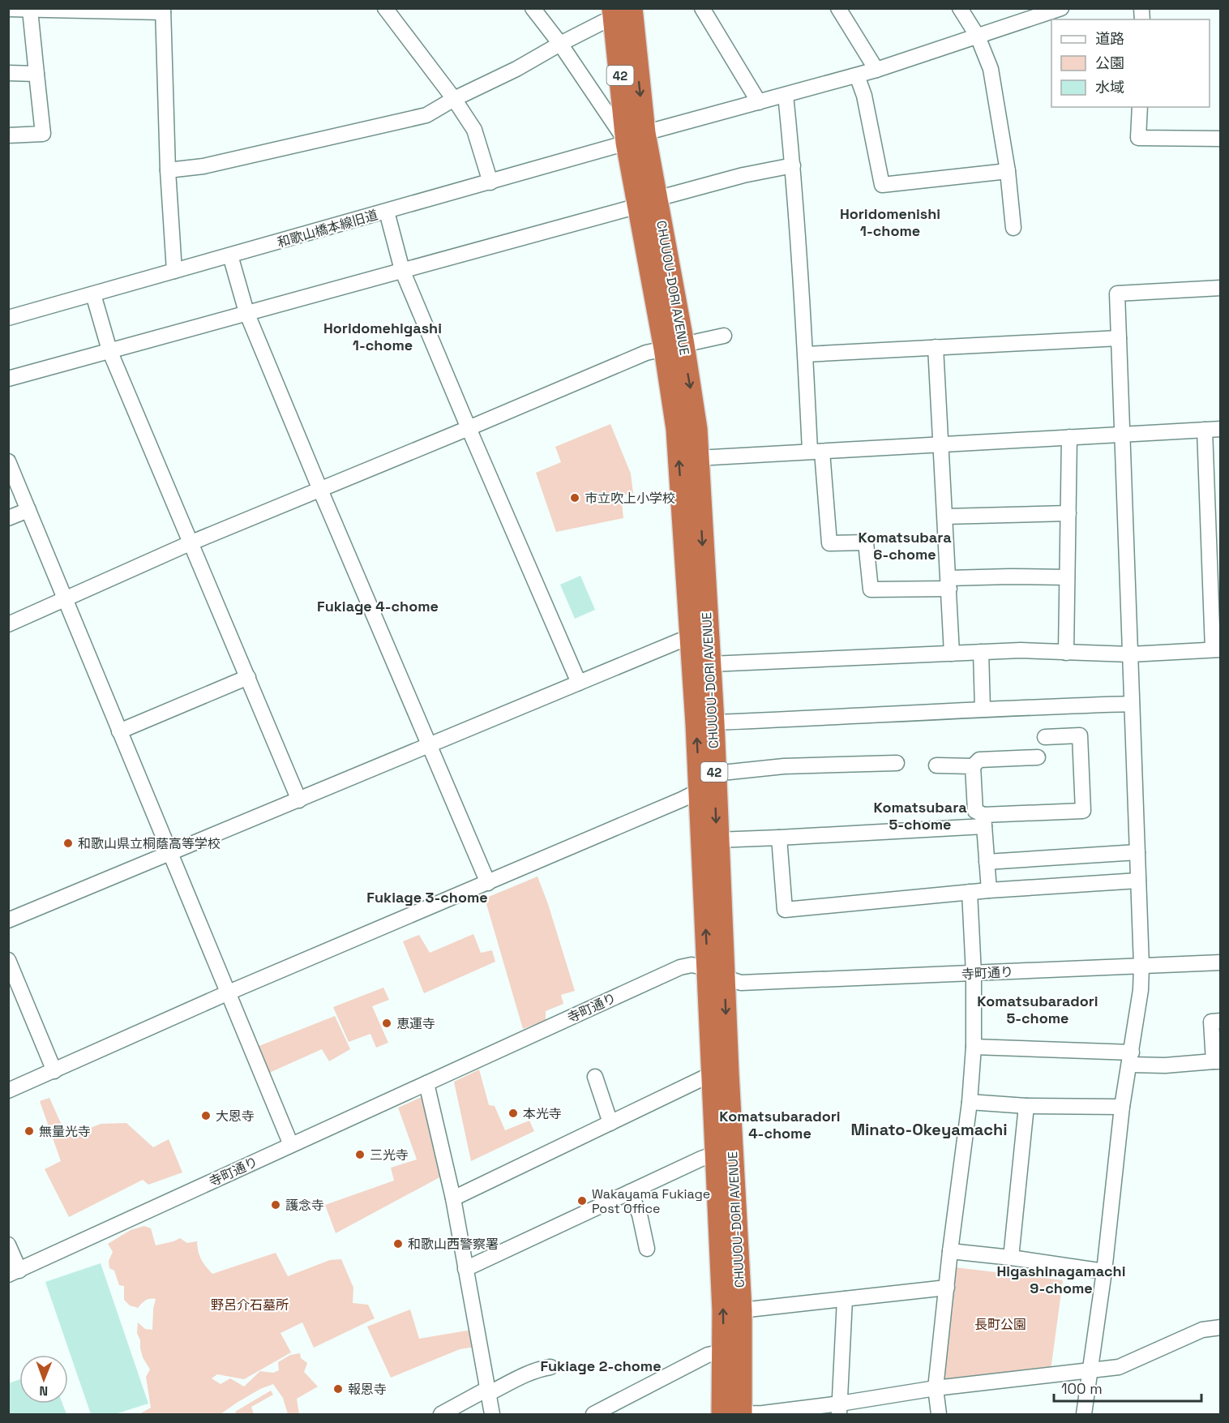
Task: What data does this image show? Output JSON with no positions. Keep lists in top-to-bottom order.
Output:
{
  "streets": {
    "highway": ["42", "CHUUOU-DORI AVENUE"],
    "street": ["和歌山橋本線旧道", "寺町通り"]
  },
  "crossings": [
    ["和歌山橋本線旧道", "CHUUOU-DORI AVENUE"],
    ["CHUUOU-DORI AVENUE", "寺町通り"]
  ],
  "districts": [
    "Horidomenishi 1-chome",
    "Horidomehigashi 1-chome",
    "Komatsubara 6-chome",
    "Fukiage 4-chome",
    "Komatsubara 5-chome",
    "Fukiage 3-chome",
    "Komatsubaradori 5-chome",
    "Komatsubaradori 4-chome",
    "Minato-Okeyamachi",
    "Higashinagamachi 9-chome",
    "Fukiage 2-chome"
  ],
  "parks": ["野呂介石墓所", "長町公園"],
  "places": [
    "市立吹上小学校",
    "和歌山県立桐蔭高等学校",
    "恵運寺",
    "本光寺",
    "大恩寺",
    "無量光寺",
    "三光寺",
    "Wakayama Fukiage Post Office",
    "護念寺",
    "和歌山西警察署",
    "報恩寺"
  ],
  "legend": ["道路", "公園", "水域"],
  "scale_bar": "100 m",
  "north": "bottom"
}
